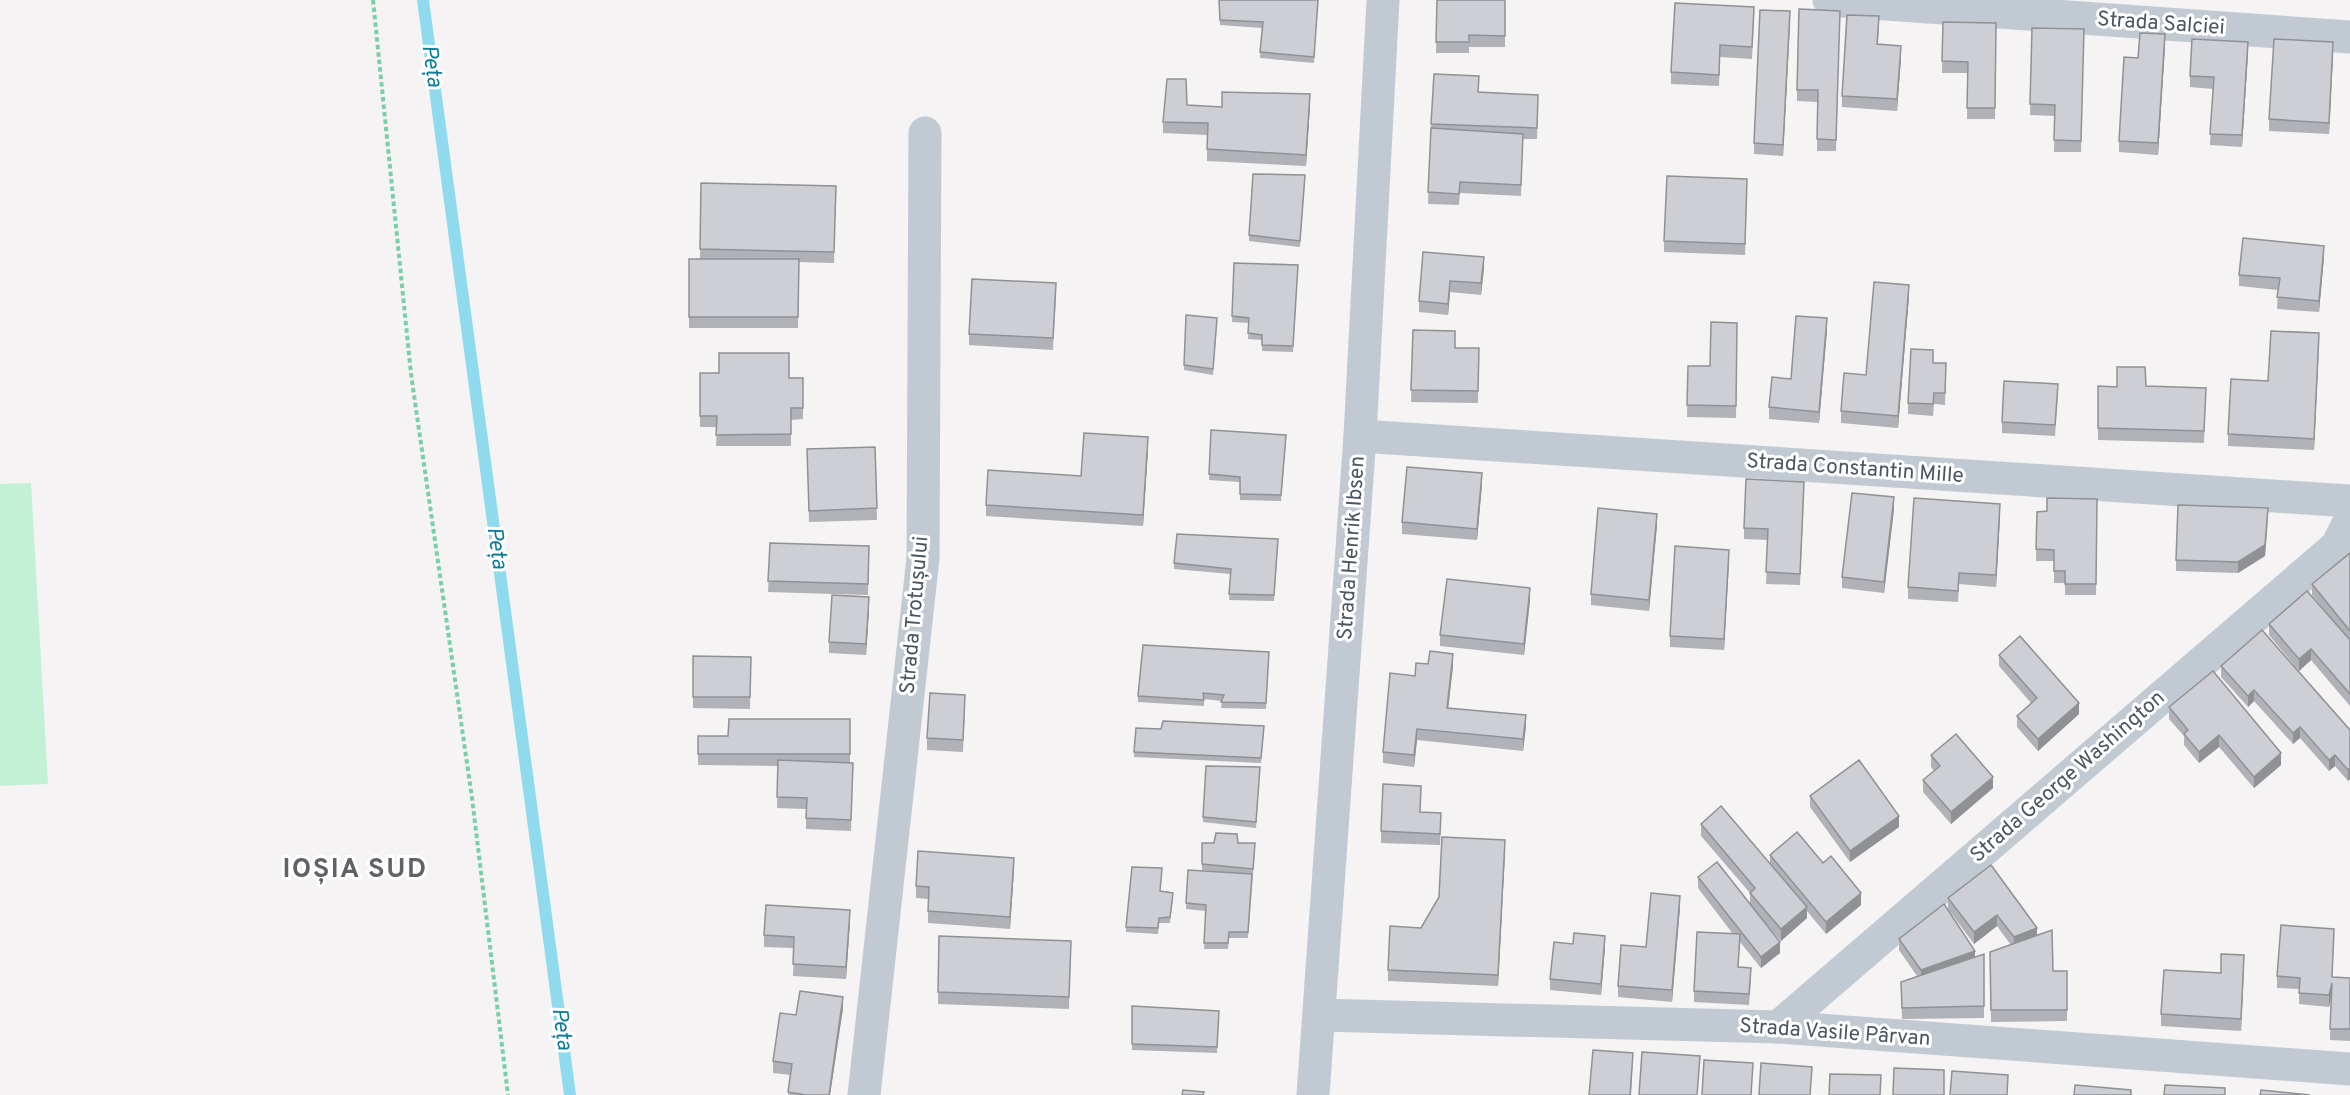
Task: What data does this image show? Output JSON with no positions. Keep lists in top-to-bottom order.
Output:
{
  "streets": {
    "street": [
      "Strada Salciei",
      "Strada Constantin Mille",
      "Strada Henrik Ibsen",
      "Strada Trotușului",
      "Strada George Washington",
      "Strada Vasile Pârvan"
    ]
  },
  "crossings": [
    ["Strada Constantin Mille", "Strada Henrik Ibsen"],
    ["Strada Henrik Ibsen", "Strada Vasile Pârvan"],
    ["Strada George Washington", "Strada Vasile Pârvan"]
  ],
  "districts": ["IOȘIA SUD"],
  "water": ["Peța"]
}
